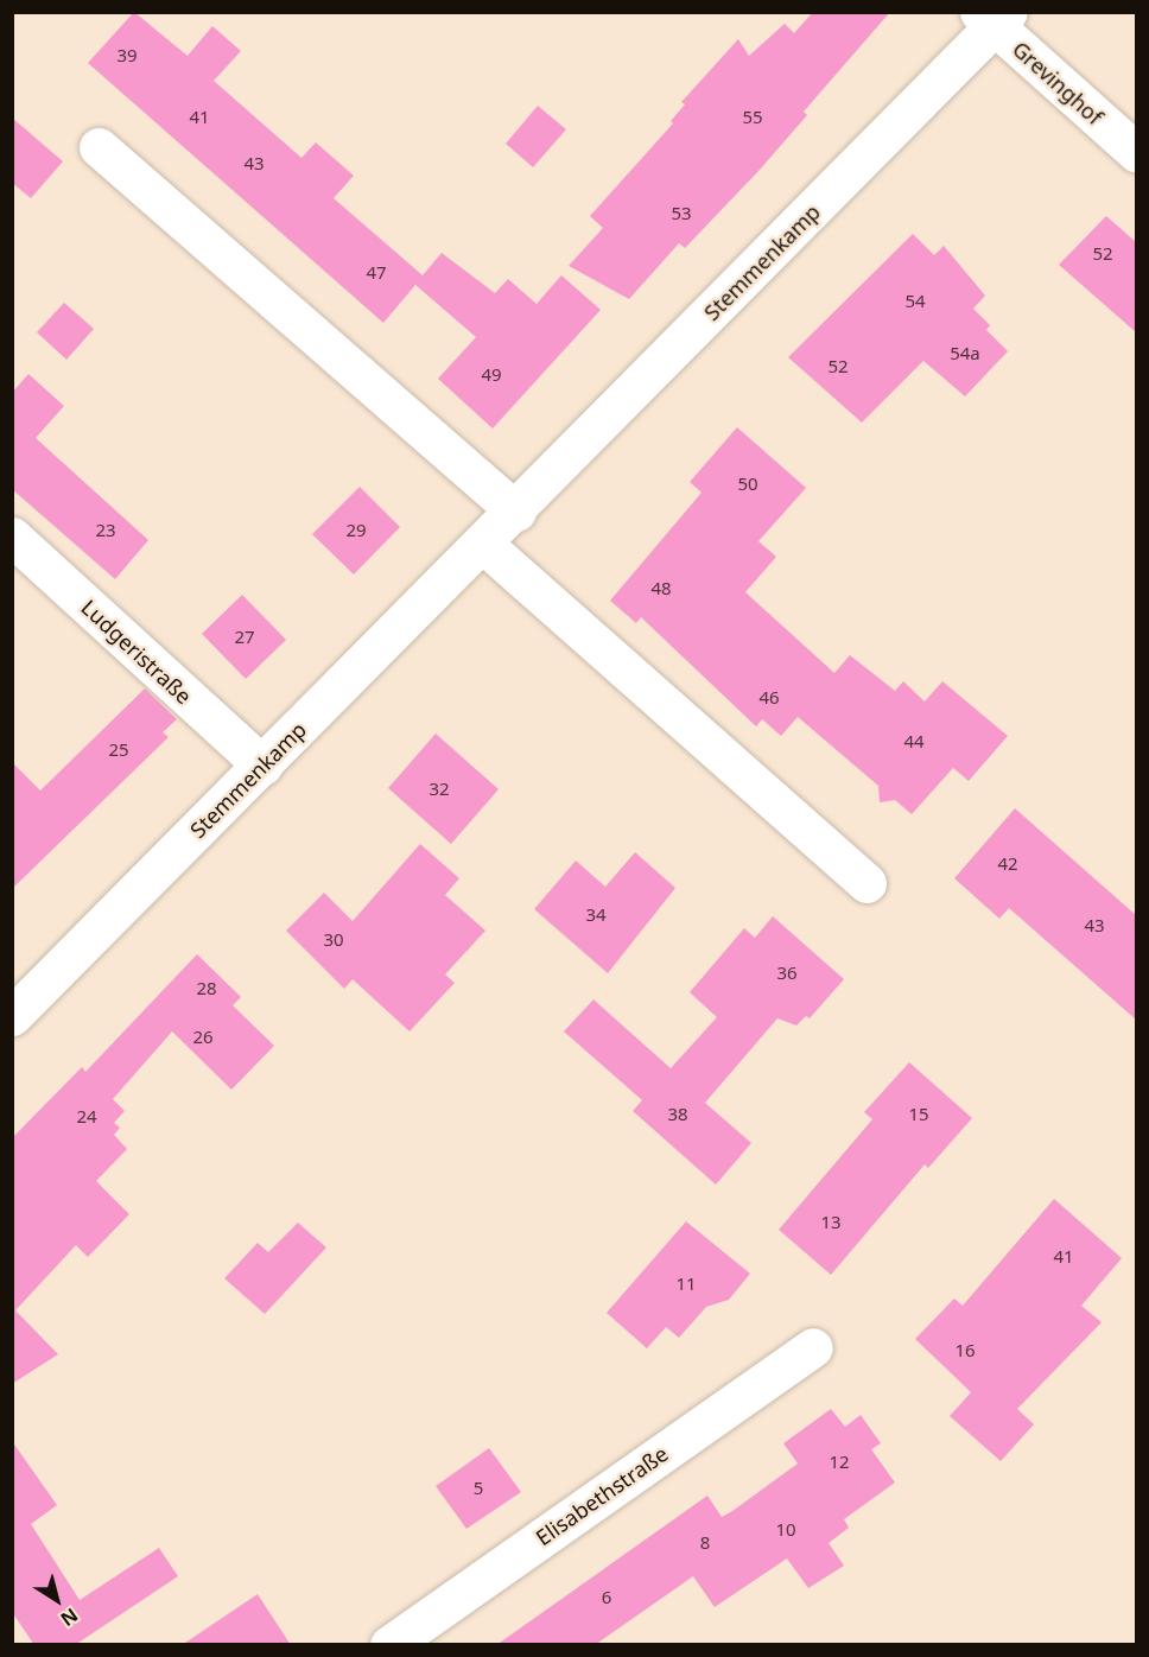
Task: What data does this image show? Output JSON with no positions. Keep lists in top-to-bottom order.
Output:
{
  "streets": {
    "street": [
      "Grevinghof",
      "Stemmenkamp",
      "Ludgeristraße",
      "Elisabethstraße"
    ]
  },
  "crossings": [
    ["Grevinghof", "Stemmenkamp"],
    ["Stemmenkamp", "Ludgeristraße"]
  ],
  "house_numbers": [
    "39",
    "41",
    "55",
    "43",
    "53",
    "52",
    "47",
    "54",
    "54a",
    "52",
    "49",
    "50",
    "23",
    "29",
    "48",
    "27",
    "46",
    "44",
    "25",
    "32",
    "42",
    "34",
    "43",
    "30",
    "36",
    "28",
    "26",
    "38",
    "15",
    "24",
    "13",
    "41",
    "11",
    "16",
    "12",
    "5",
    "10",
    "8",
    "6"
  ],
  "north": "bottom right"
}
